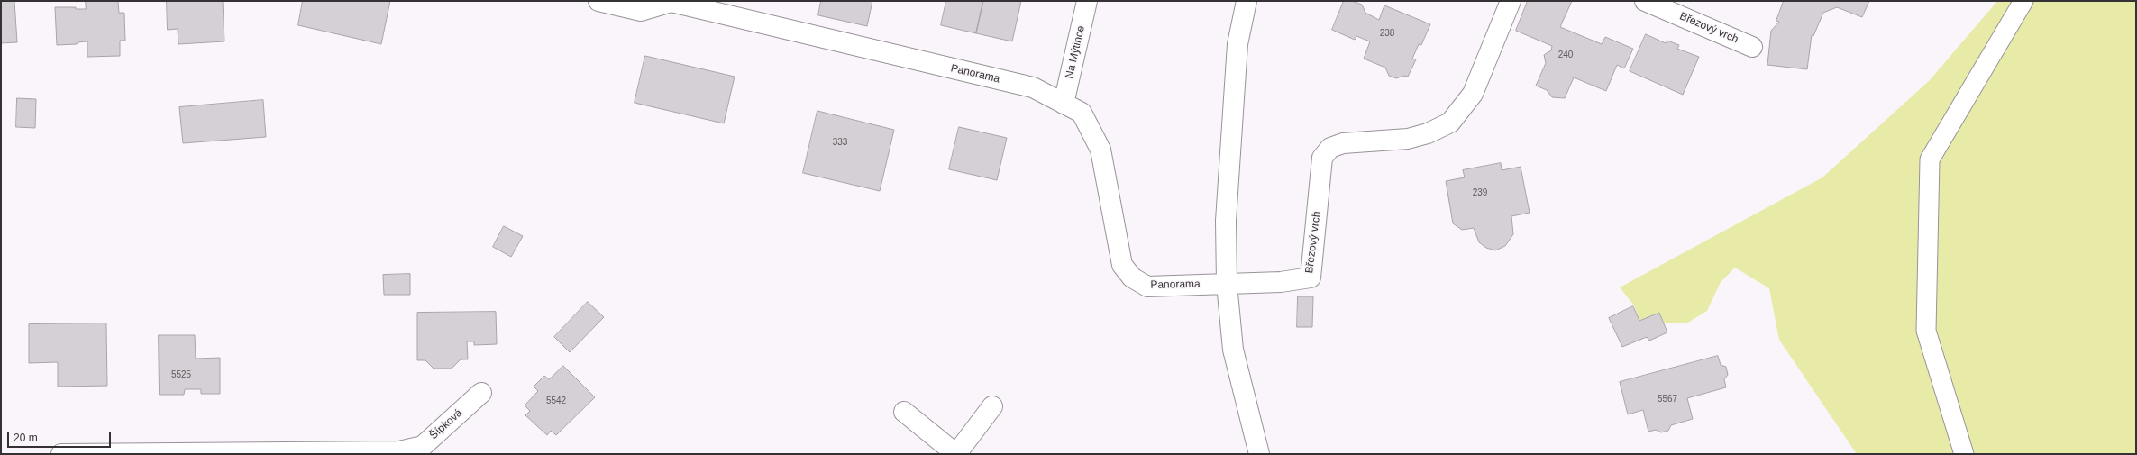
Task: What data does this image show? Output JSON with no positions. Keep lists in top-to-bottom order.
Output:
{
  "streets": {
    "street": [
      "Březový vrch",
      "Na Mýtince",
      "Panorama",
      "Šípková"
    ]
  },
  "crossings": [
    ["Březový vrch", "Panorama"],
    ["Na Mýtince", "Panorama"]
  ],
  "house_numbers": [
    "238",
    "240",
    "333",
    "239",
    "5525",
    "5567",
    "5542"
  ],
  "scale_bar": "20 m"
}
